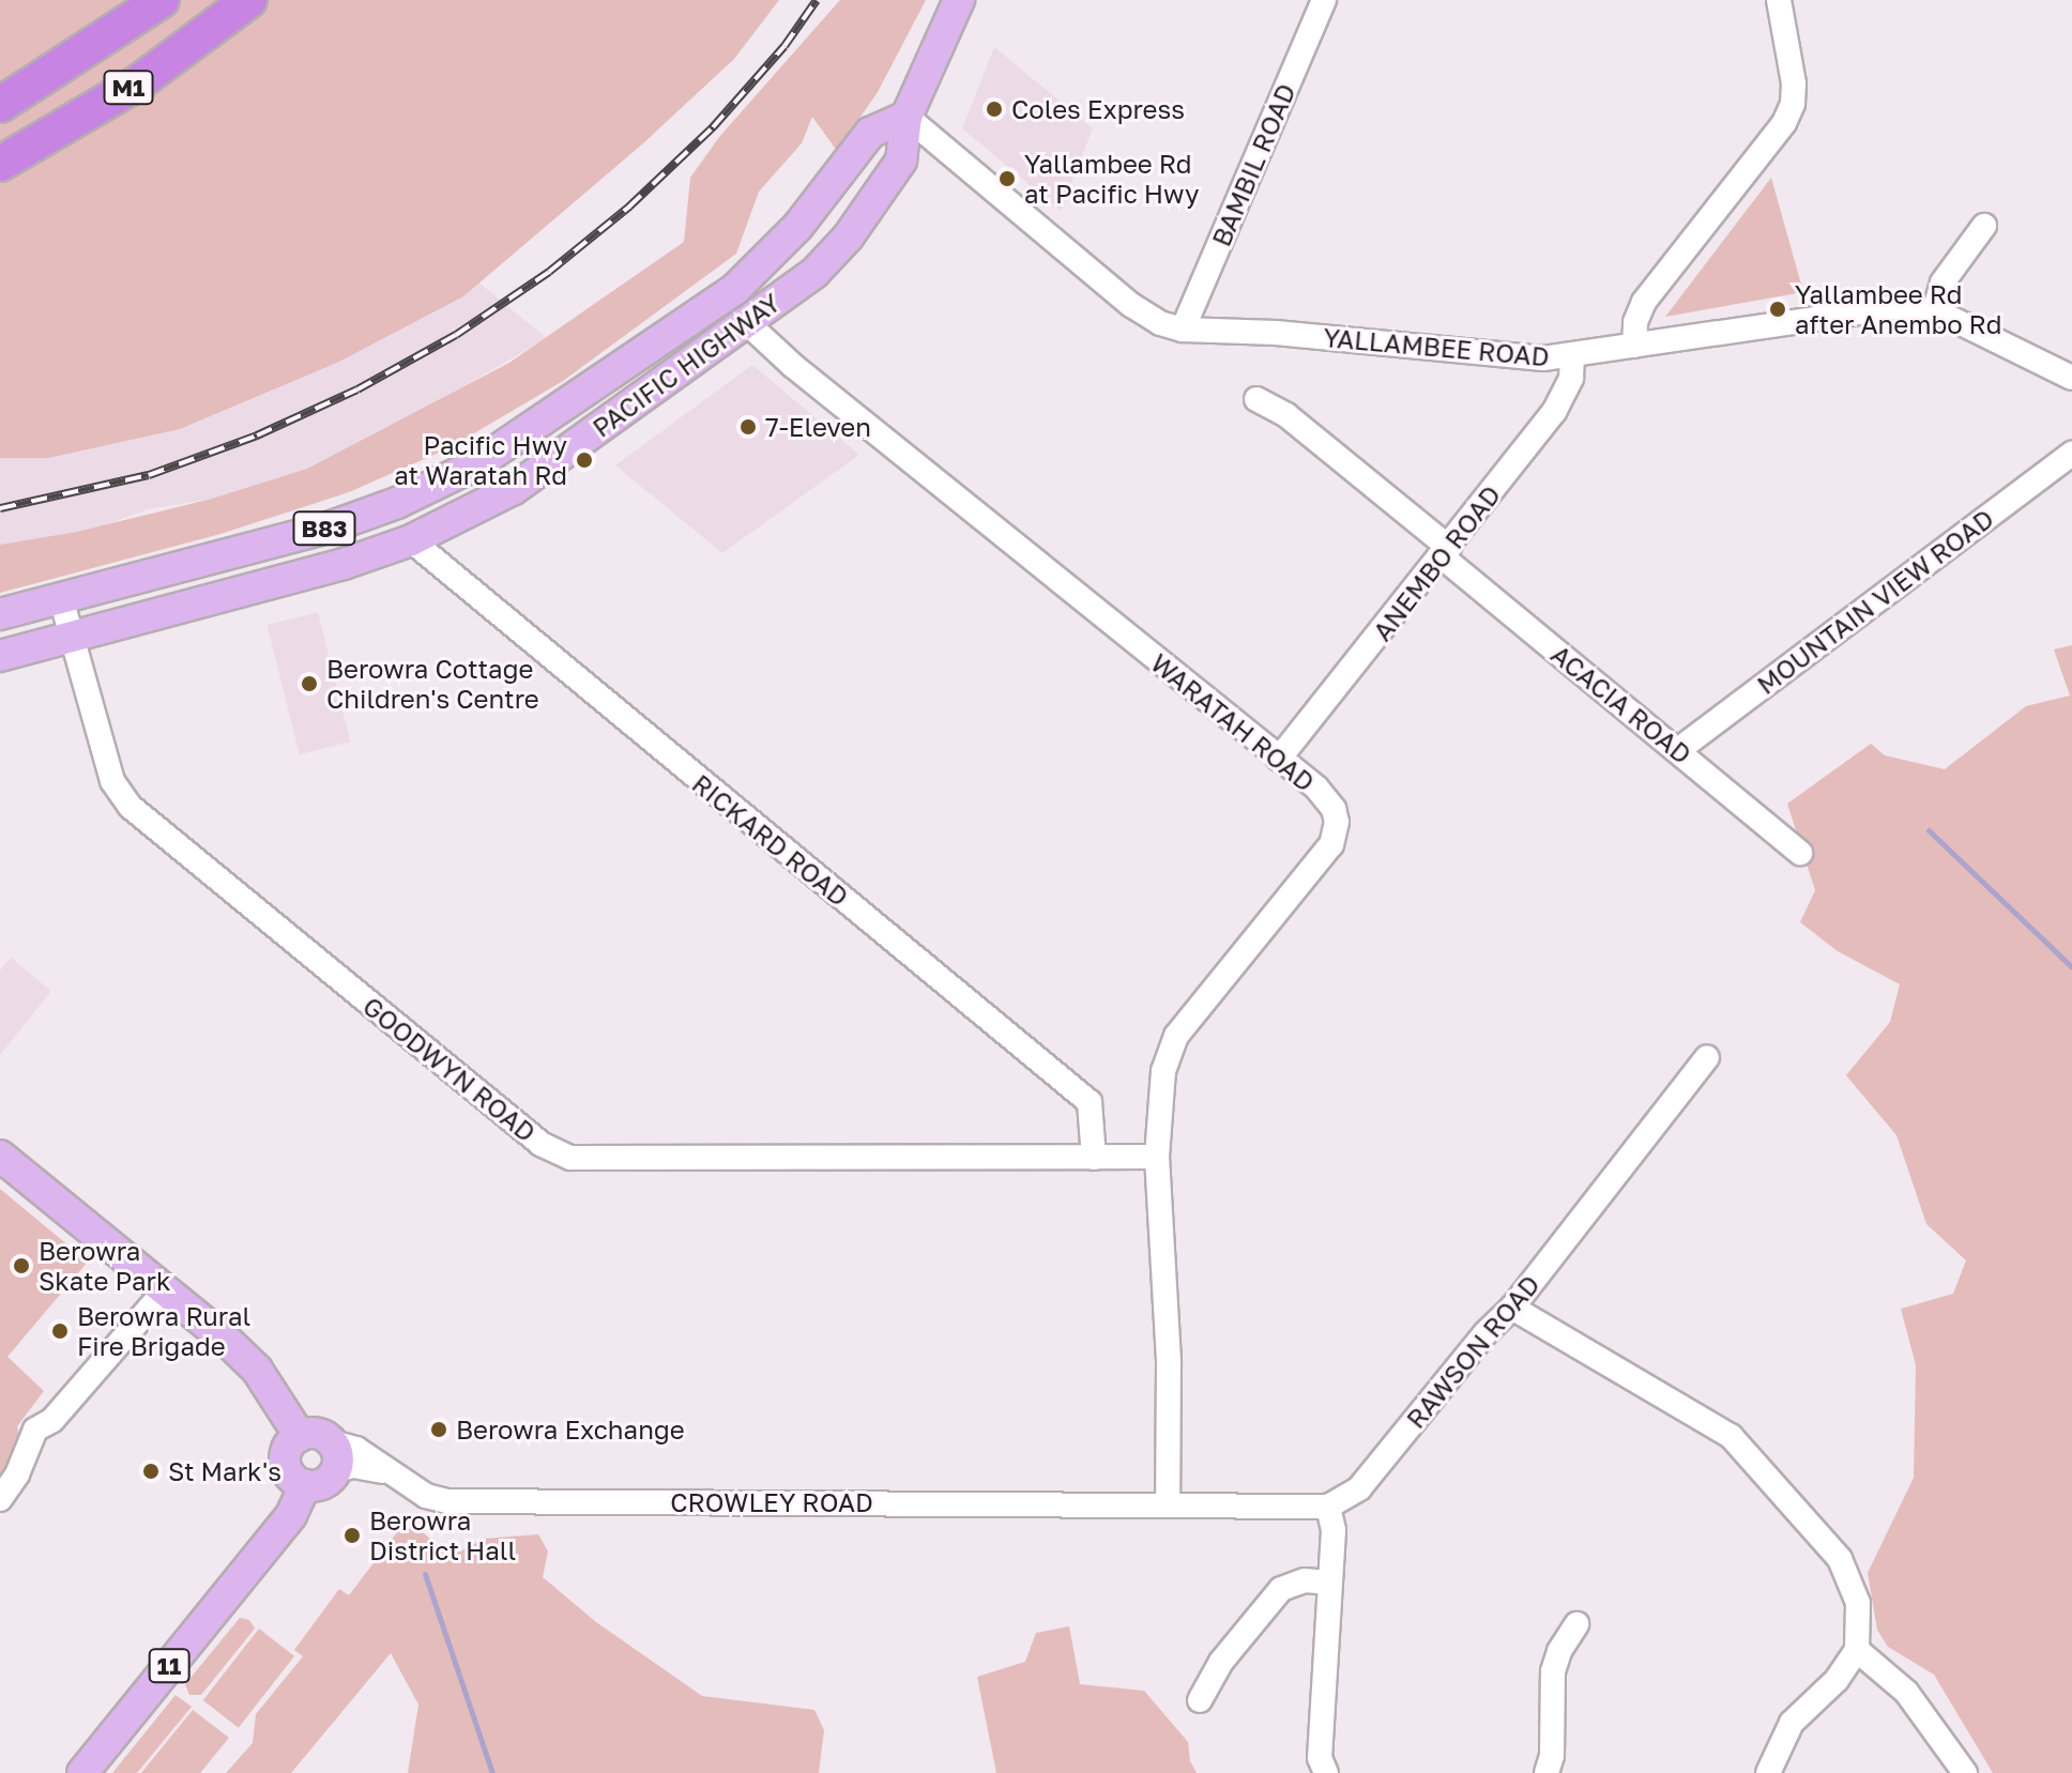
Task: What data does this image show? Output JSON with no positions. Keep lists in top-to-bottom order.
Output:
{
  "streets": {
    "highway": ["M1"],
    "main road": ["PACIFIC HIGHWAY", "B83", "11"],
    "street": [
      "BAMBIL ROAD",
      "YALLAMBEE ROAD",
      "ANEMBO ROAD",
      "MOUNTAIN VIEW ROAD",
      "ACACIA ROAD",
      "WARATAH ROAD",
      "RICKARD ROAD",
      "GOODWYN ROAD",
      "RAWSON ROAD",
      "CROWLEY ROAD"
    ]
  },
  "crossings": [
    ["BAMBIL ROAD", "YALLAMBEE ROAD"],
    ["YALLAMBEE ROAD", "PACIFIC HIGHWAY"],
    ["YALLAMBEE ROAD", "ANEMBO ROAD"],
    ["PACIFIC HIGHWAY", "WARATAH ROAD"],
    ["PACIFIC HIGHWAY", "RICKARD ROAD"],
    ["PACIFIC HIGHWAY", "GOODWYN ROAD"],
    ["ANEMBO ROAD", "ACACIA ROAD"],
    ["ANEMBO ROAD", "WARATAH ROAD"],
    ["MOUNTAIN VIEW ROAD", "ACACIA ROAD"],
    ["WARATAH ROAD", "GOODWYN ROAD"],
    ["WARATAH ROAD", "CROWLEY ROAD"],
    ["RICKARD ROAD", "GOODWYN ROAD"],
    ["CROWLEY ROAD", "11"]
  ],
  "places": [
    "Coles Express",
    "Yallambee Rd at Pacific Hwy",
    "Yallambee Rd after Anembo Rd",
    "7-Eleven",
    "Pacific Hwy at Waratah Rd",
    "Berowra Cottage Children's Centre",
    "Berowra Skate Park",
    "Berowra Rural Fire Brigade",
    "Berowra Exchange",
    "St Mark's",
    "Berowra District Hall"
  ]
}
